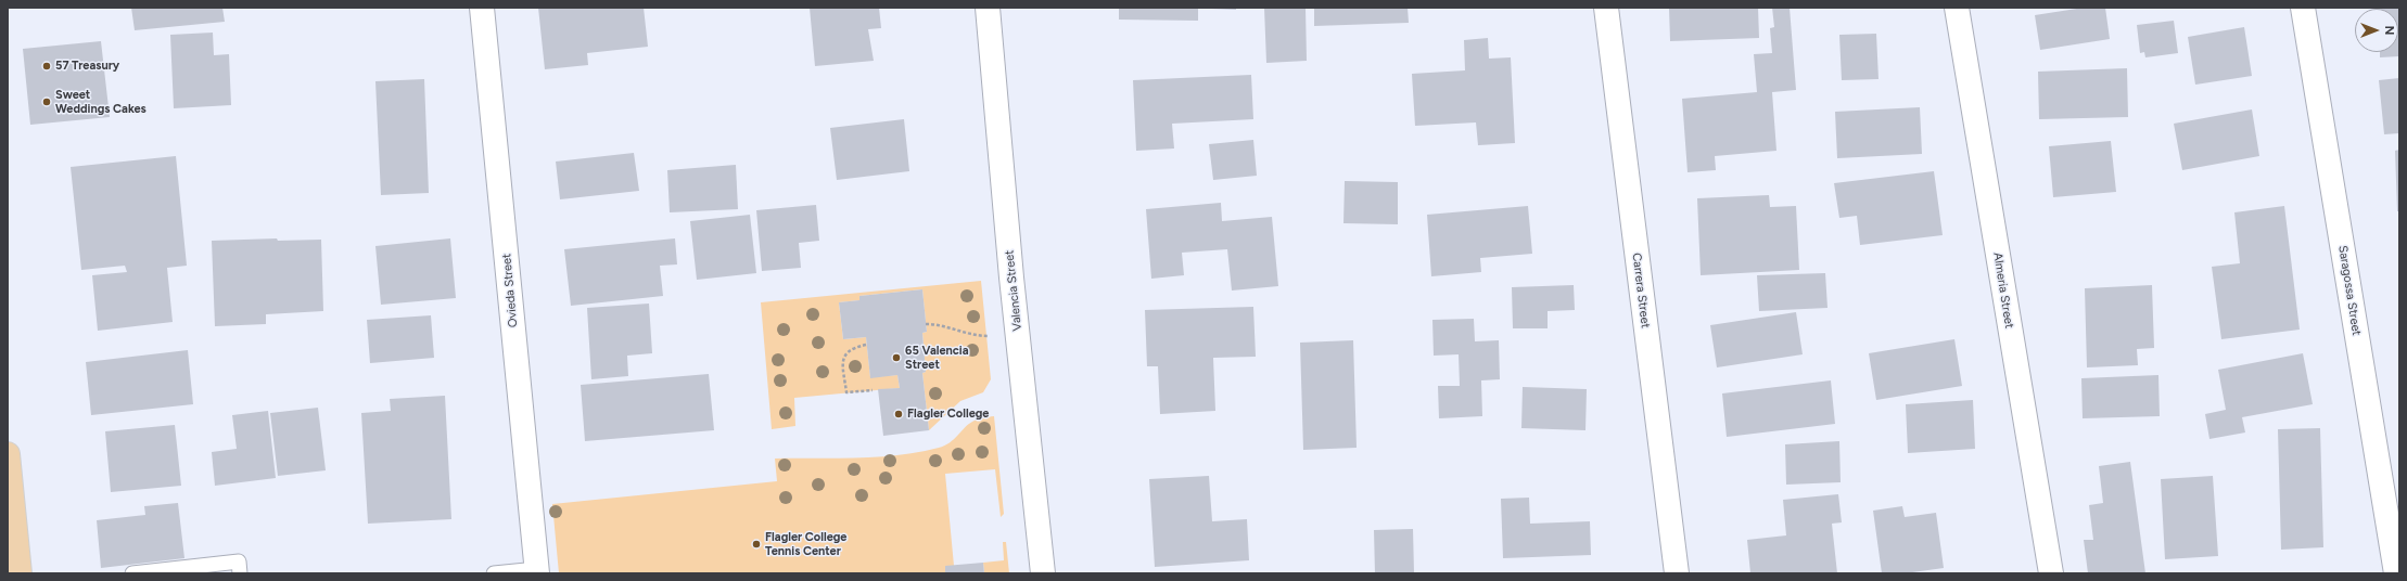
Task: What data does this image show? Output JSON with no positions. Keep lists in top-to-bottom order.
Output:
{
  "streets": {
    "street": [
      "Ovieda Street",
      "Valencia Street",
      "Carrera Street",
      "Almeria Street",
      "Saragossa Street"
    ]
  },
  "places": [
    "57 Treasury",
    "Sweet Weddings Cakes",
    "65 Valencia Street",
    "Flagler College",
    "Flagler College Tennis Center"
  ],
  "north": "right"
}
